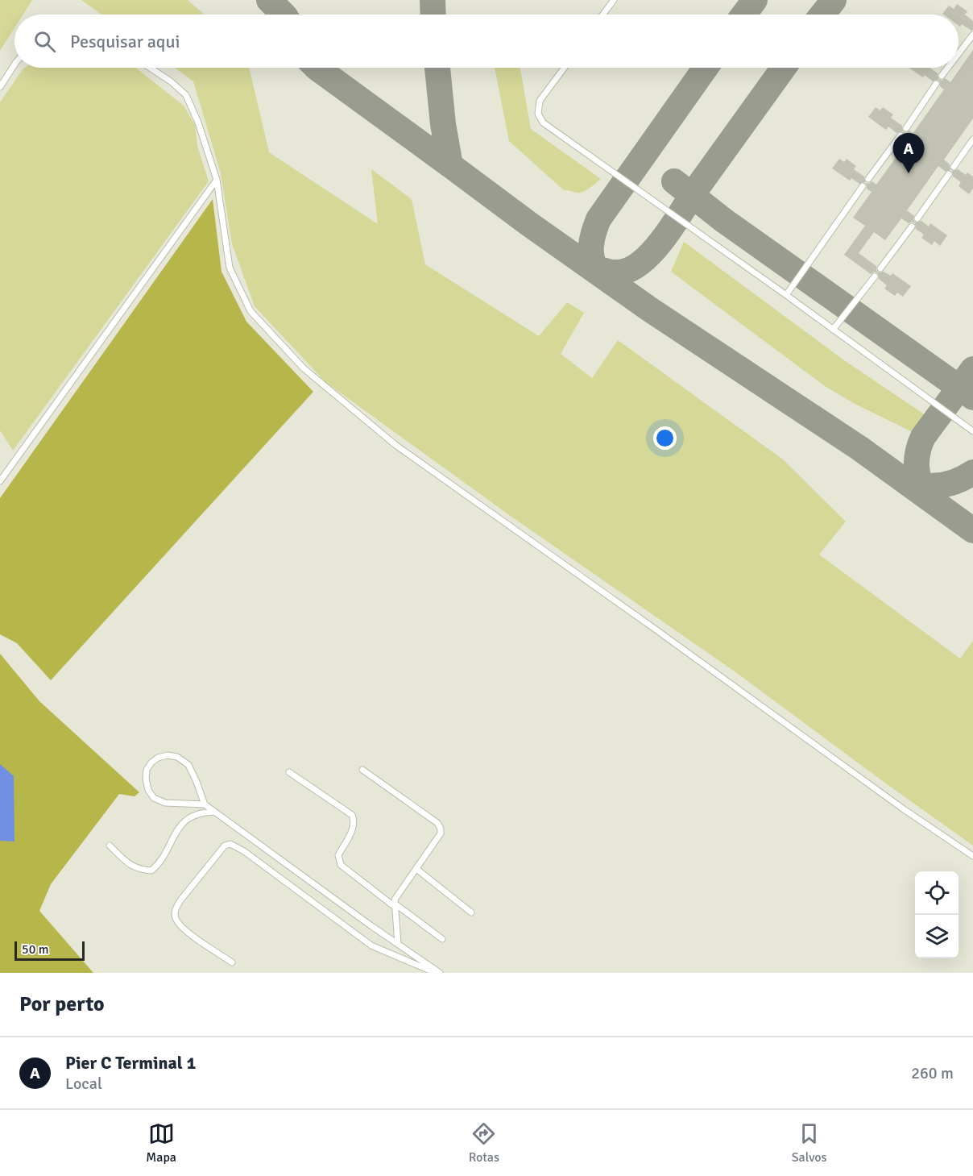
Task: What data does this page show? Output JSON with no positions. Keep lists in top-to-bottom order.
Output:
{
  "scale_bar": "50 m",
  "page": {
    "search": "Pesquisar aqui",
    "pins": "A",
    "scale": "50 m",
    "heading": "Por perto",
    "list": [
      {
        "mark": "A",
        "name": "Pier C Terminal 1",
        "note": "Local",
        "value": "260 m"
      }
    ],
    "nav": ["Mapa", "Rotas", "Salvos"]
  }
}
